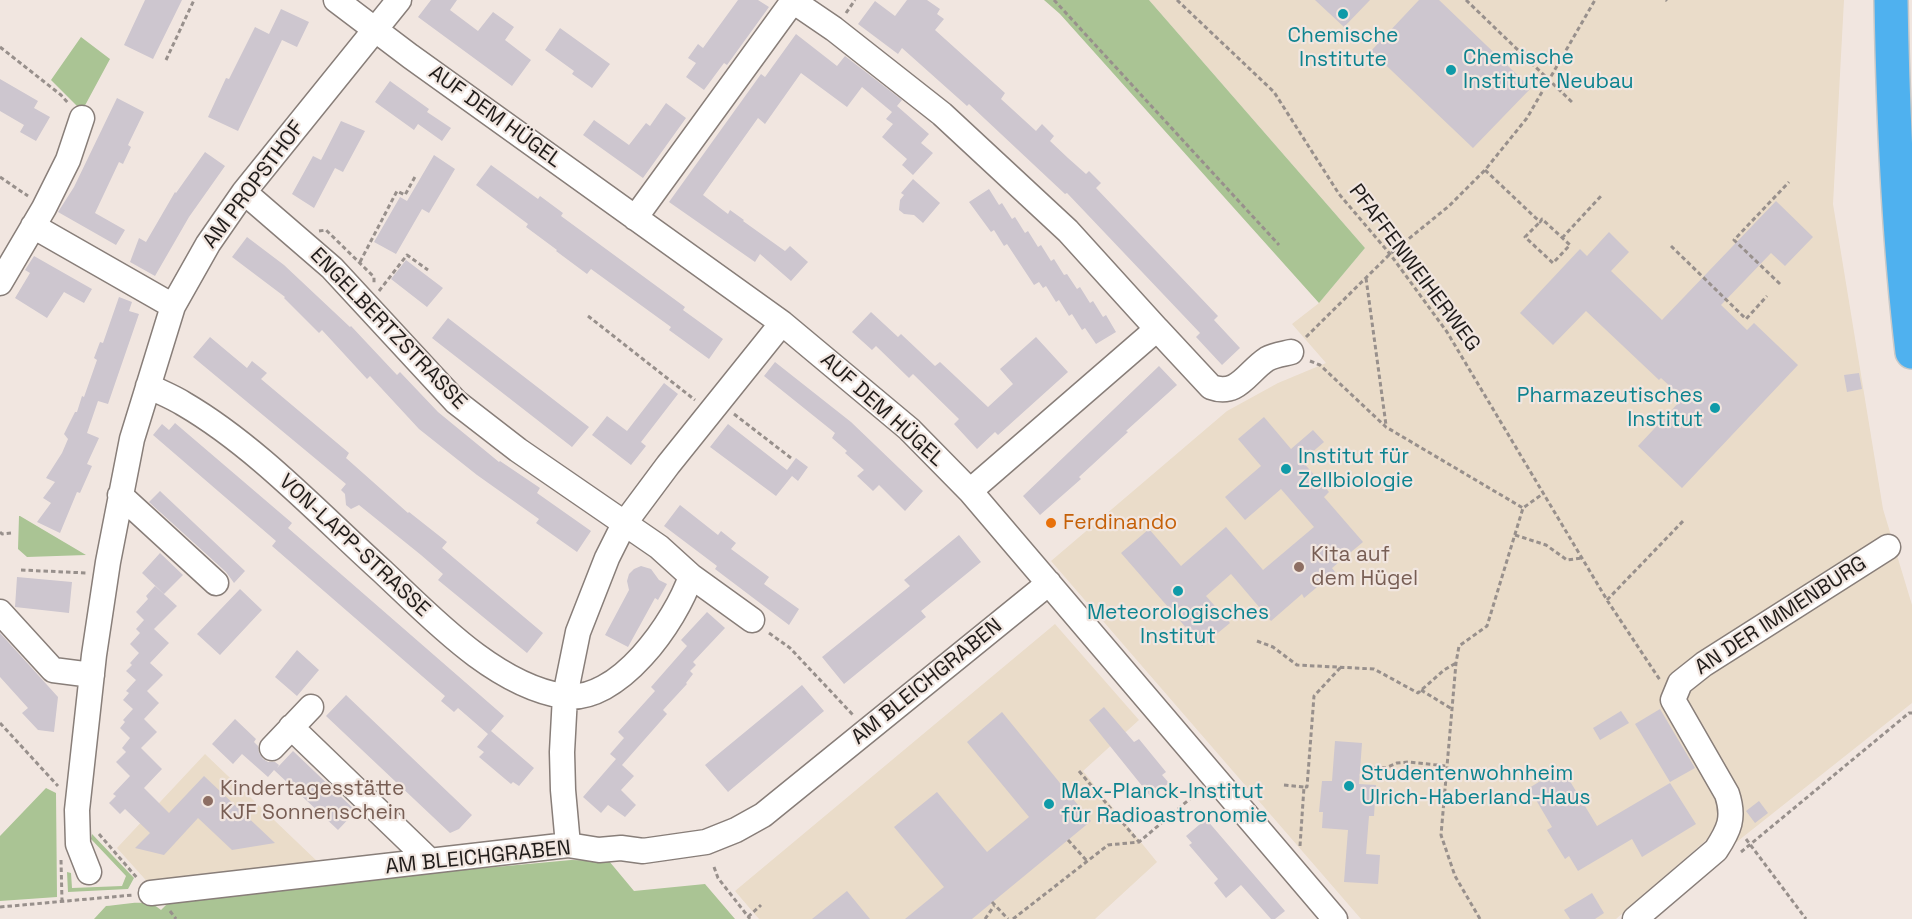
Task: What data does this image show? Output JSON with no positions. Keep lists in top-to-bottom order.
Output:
{
  "streets": {
    "street": [
      "AUF DEM HÜGEL",
      "AM PROPSTHOF",
      "ENGELBERTZSTRASSE",
      "VON-LAPP-STRASSE",
      "AN DER IMMENBURG",
      "AM BLEICHGRABEN"
    ],
    "path": ["PFAFFENWEIHERWEG"]
  },
  "crossings": [
    ["AUF DEM HÜGEL", "AM PROPSTHOF"],
    ["AUF DEM HÜGEL", "AM BLEICHGRABEN"],
    ["AM PROPSTHOF", "ENGELBERTZSTRASSE"],
    ["AM PROPSTHOF", "VON-LAPP-STRASSE"],
    ["PFAFFENWEIHERWEG", "AN DER IMMENBURG"]
  ],
  "places": [
    "Chemische Institute",
    "Chemische Institute Neubau",
    "Pharmazeutisches Institut",
    "Institut für Zellbiologie",
    "Ferdinando",
    "Kita auf dem Hügel",
    "Meteorologisches Institut",
    "Studentenwohnheim Ulrich-Haberland-Haus",
    "Kindertagesstätte KJF Sonnenschein",
    "Max-Planck-Institut für Radioastronomie"
  ]
}
